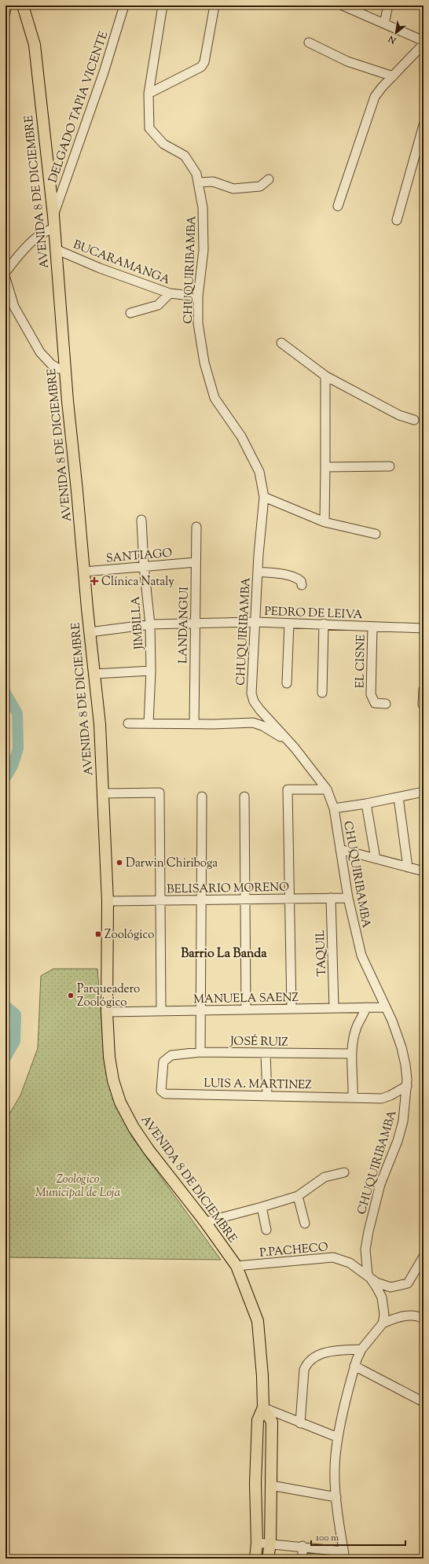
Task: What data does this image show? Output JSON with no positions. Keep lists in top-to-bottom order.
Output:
{
  "streets": {
    "main road": ["AVENIDA 8 DE DICIEMBRE"],
    "street": [
      "DELGADO TAPIA VICENTE",
      "BUCARAMANGA",
      "CHUQUIRIBAMBA",
      "SANTIAGO",
      "PEDRO DE LEIVA",
      "JIMBILLA",
      "LANDANGUI",
      "EL CISNE",
      "BELISARIO MORENO",
      "TAQUIL",
      "MANUELA SAENZ",
      "JOSÉ RUIZ",
      "LUIS A. MARTINEZ",
      "P.PACHECO"
    ]
  },
  "crossings": [
    ["DELGADO TAPIA VICENTE", "AVENIDA 8 DE DICIEMBRE"],
    ["AVENIDA 8 DE DICIEMBRE", "BUCARAMANGA"],
    ["AVENIDA 8 DE DICIEMBRE", "SANTIAGO"],
    ["AVENIDA 8 DE DICIEMBRE", "PEDRO DE LEIVA"],
    ["AVENIDA 8 DE DICIEMBRE", "BELISARIO MORENO"],
    ["AVENIDA 8 DE DICIEMBRE", "MANUELA SAENZ"],
    ["AVENIDA 8 DE DICIEMBRE", "P.PACHECO"],
    ["BUCARAMANGA", "CHUQUIRIBAMBA"],
    ["CHUQUIRIBAMBA", "PEDRO DE LEIVA"],
    ["CHUQUIRIBAMBA", "BELISARIO MORENO"],
    ["CHUQUIRIBAMBA", "MANUELA SAENZ"],
    ["CHUQUIRIBAMBA", "LUIS A. MARTINEZ"],
    ["CHUQUIRIBAMBA", "P.PACHECO"],
    ["SANTIAGO", "JIMBILLA"],
    ["SANTIAGO", "LANDANGUI"],
    ["PEDRO DE LEIVA", "JIMBILLA"],
    ["PEDRO DE LEIVA", "LANDANGUI"],
    ["PEDRO DE LEIVA", "EL CISNE"],
    ["BELISARIO MORENO", "TAQUIL"],
    ["TAQUIL", "MANUELA SAENZ"],
    ["JOSÉ RUIZ", "LUIS A. MARTINEZ"]
  ],
  "districts": ["Barrio La Banda"],
  "parks": ["Zoológico Municipal de Loja"],
  "places": {
    "health": ["Clínica Nataly"],
    "other": ["Darwin Chiriboga", "Parqueadero Zoológico"],
    "transit": ["Zoológico"]
  },
  "scale_bar": "100 m",
  "north": "bottom left"
}
